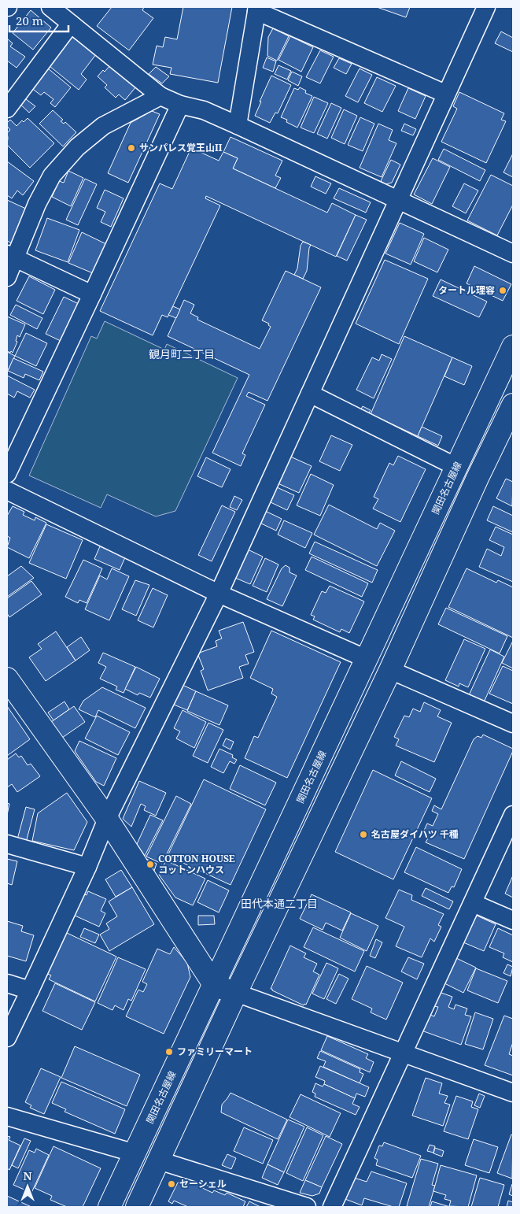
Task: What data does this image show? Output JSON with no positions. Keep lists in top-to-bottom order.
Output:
{
  "streets": {
    "main road": ["関田名古屋線"]
  },
  "districts": ["観月町二丁目", "田代本通二丁目"],
  "places": [
    "サンパレス覚王山II",
    "タートル理容",
    "名古屋ダイハツ 千種",
    "COTTON HOUSE コットンハウス",
    "ファミリーマート",
    "セーシェル"
  ],
  "scale_bar": "20 m",
  "north": "top"
}
